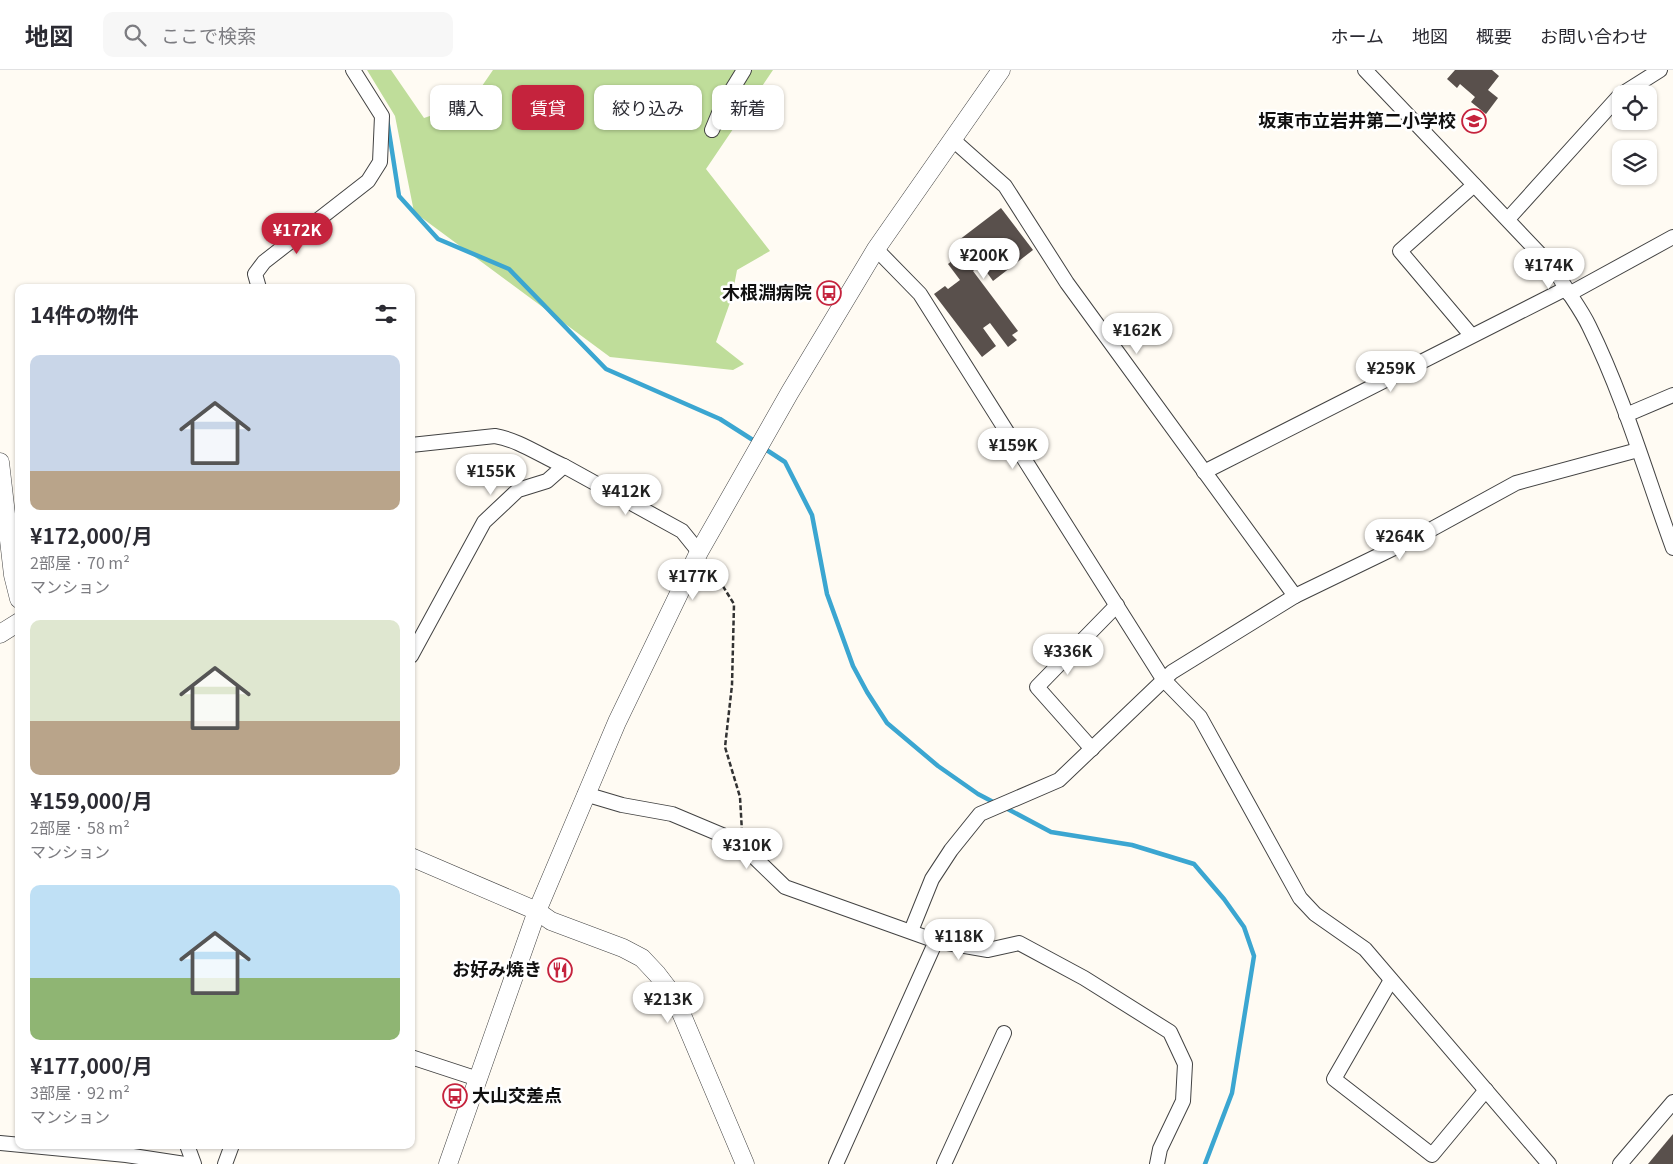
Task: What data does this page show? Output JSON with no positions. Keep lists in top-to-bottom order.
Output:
{
  "places": {
    "school or university": ["坂東市立岩井第二小学校"],
    "bus stop": ["木根淵病院", "大山交差点"],
    "restaurant": ["お好み焼き"]
  },
  "page": {
    "header": "地図",
    "search": "ここで検索",
    "nav": [
      "ホーム",
      "地図",
      "概要",
      "お問い合わせ"
    ],
    "chip": [
      "購入",
      "賃貸",
      "絞り込み",
      "新着"
    ],
    "price": [
      "¥172K",
      "¥200K",
      "¥174K",
      "¥162K",
      "¥259K",
      "¥159K",
      "¥155K",
      "¥412K",
      "¥264K",
      "¥177K",
      "¥336K",
      "¥310K",
      "¥118K",
      "¥213K"
    ],
    "heading": "14件の物件",
    "list": [
      {
        "name": "¥172,000/月",
        "note": "2部屋 · 70 m² · マンション"
      },
      {
        "name": "¥159,000/月",
        "note": "2部屋 · 58 m² · マンション"
      },
      {
        "name": "¥177,000/月",
        "note": "3部屋 · 92 m² · マンション"
      }
    ]
  }
}
